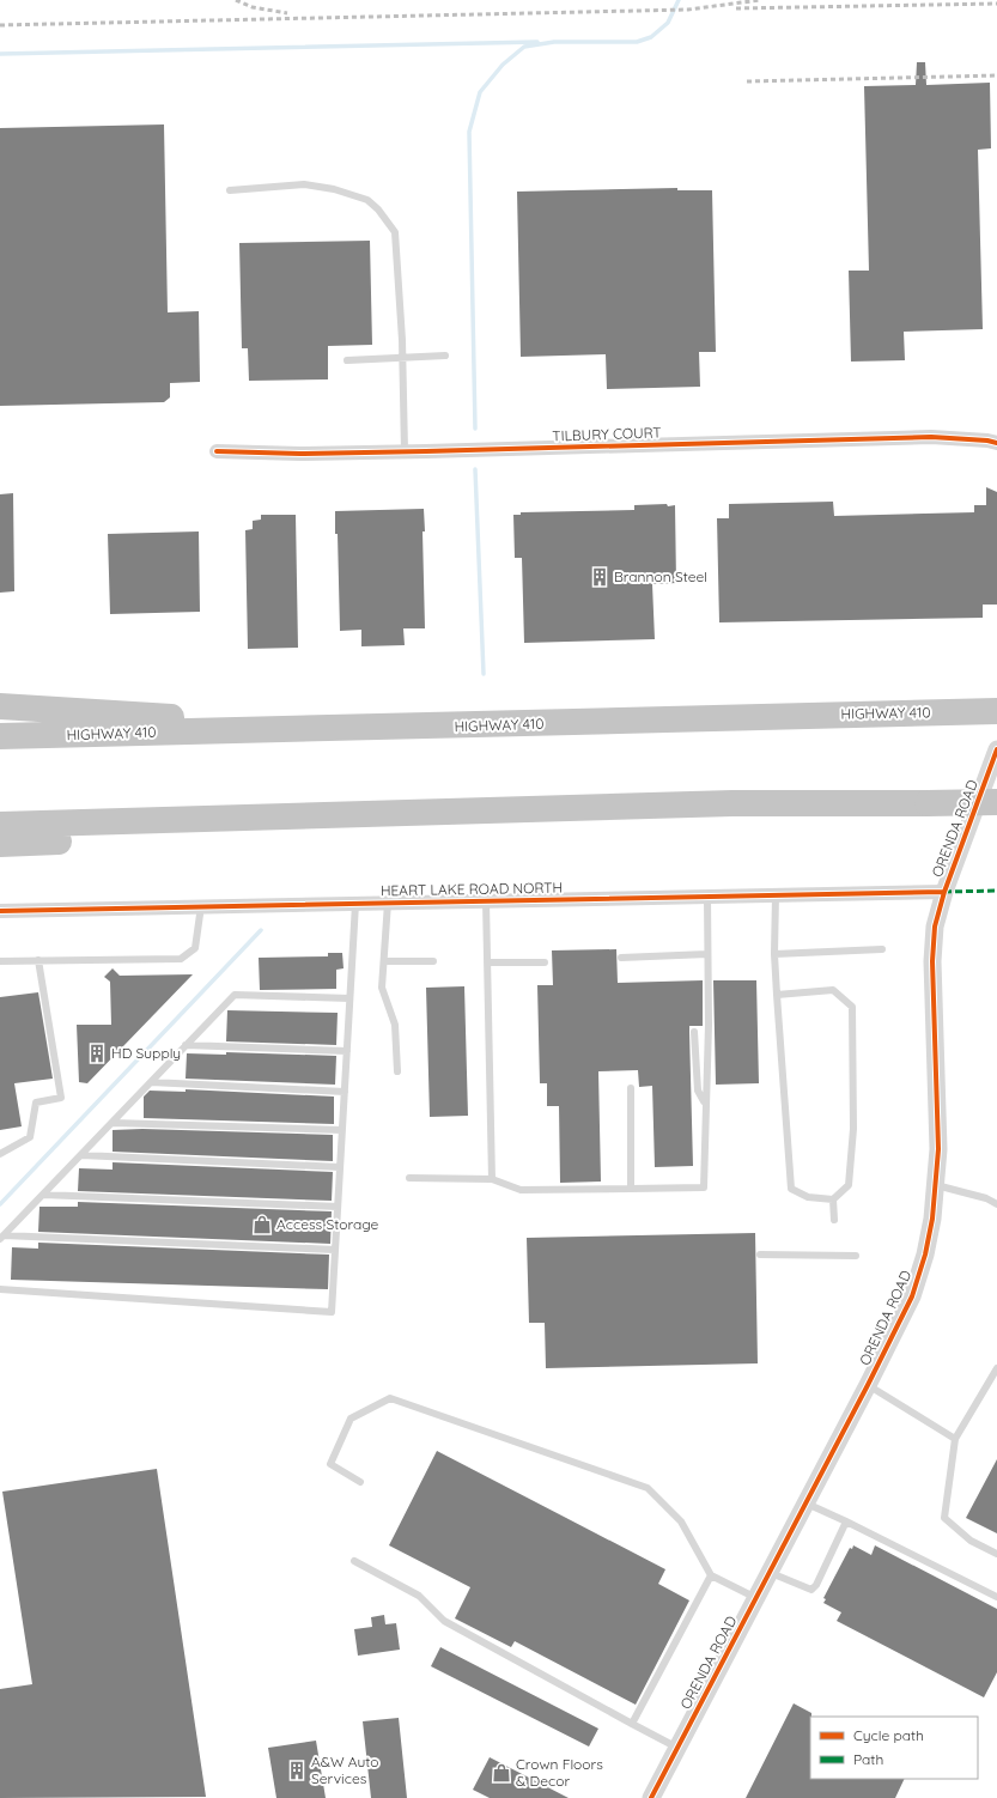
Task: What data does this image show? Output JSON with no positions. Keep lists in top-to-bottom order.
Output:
{
  "streets": {
    "highway": ["HIGHWAY 410"],
    "street": ["TILBURY COURT", "ORENDA ROAD", "HEART LAKE ROAD NORTH"]
  },
  "crossings": [
    ["ORENDA ROAD", "HEART LAKE ROAD NORTH"]
  ],
  "places": {
    "building": ["Brannon Steel", "HD Supply", "A&W Auto Services"],
    "shop": ["Access Storage", "Crown Floors & Decor"]
  },
  "legend": ["Cycle path", "Path"]
}
